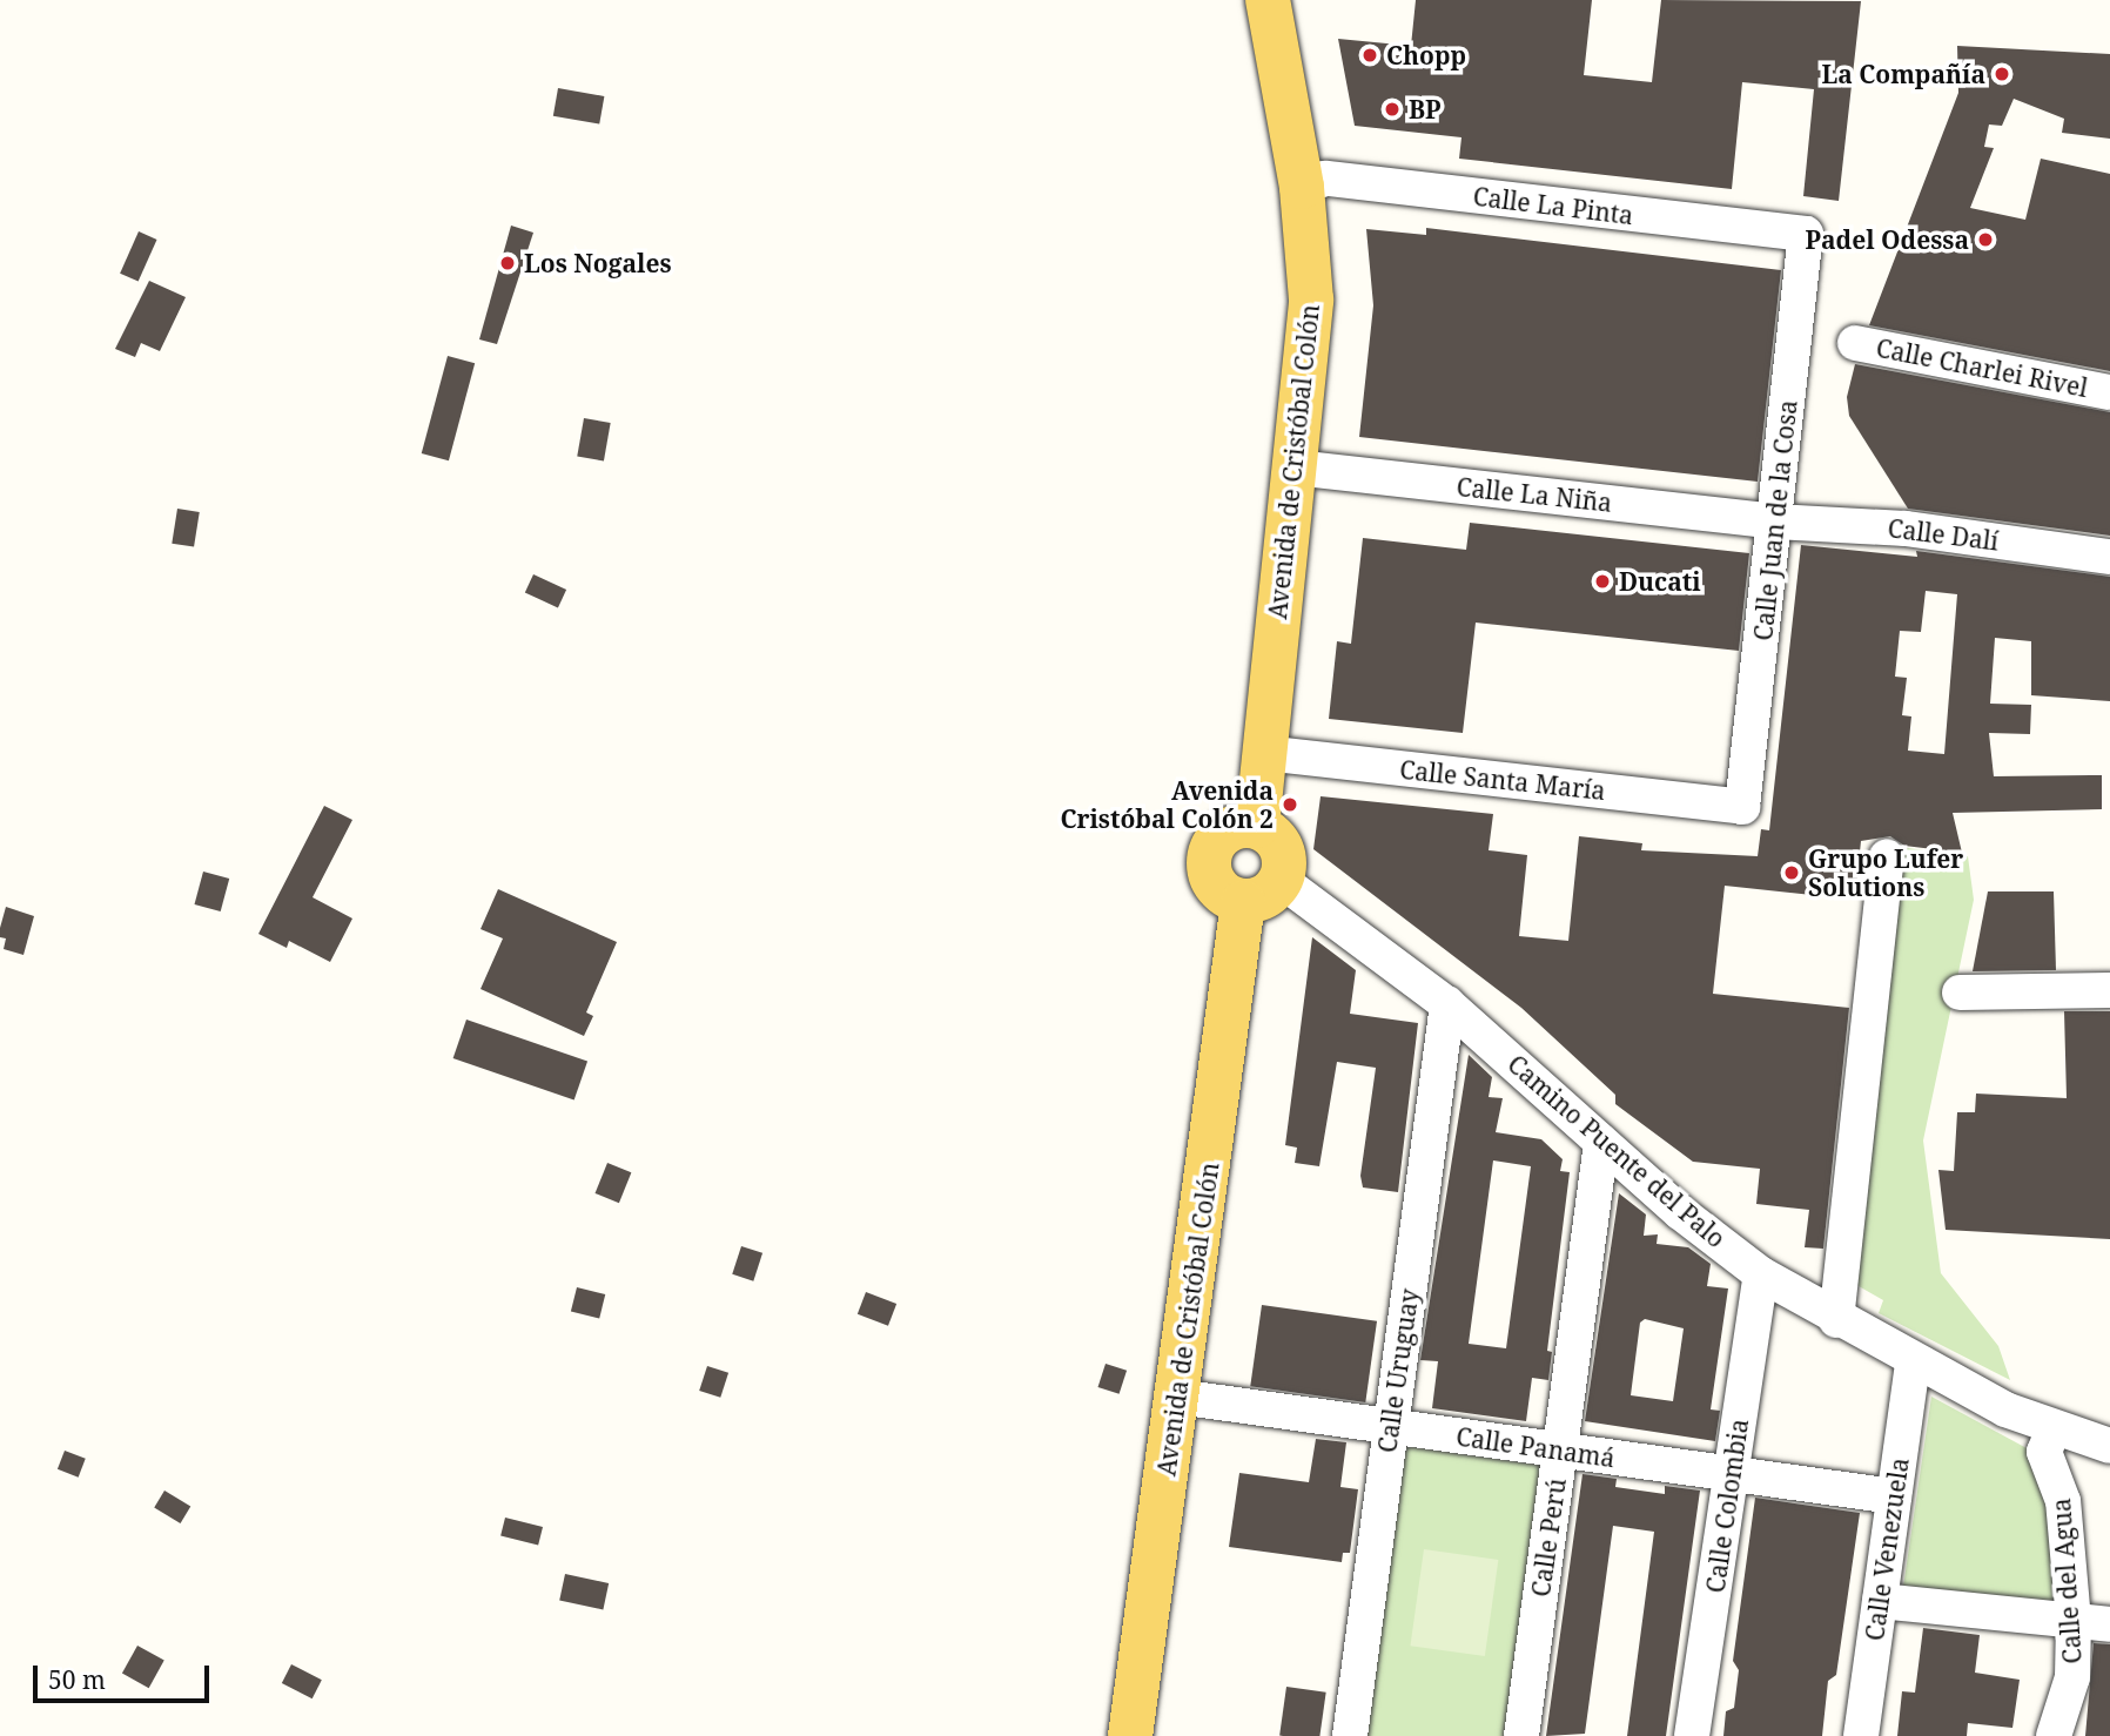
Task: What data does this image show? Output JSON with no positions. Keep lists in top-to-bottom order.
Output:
{
  "streets": {
    "main road": ["Avenida de Cristóbal Colón"],
    "street": [
      "Calle La Pinta",
      "Calle Charlei Rivel",
      "Calle La Niña",
      "Calle Juan de la Cosa",
      "Calle Dalí",
      "Calle Santa María",
      "Camino Puente del Palo",
      "Calle Uruguay",
      "Calle Panamá",
      "Calle Colombia",
      "Calle Perú",
      "Calle Venezuela",
      "Calle del Agua"
    ]
  },
  "crossings": [
    ["Calle La Pinta", "Avenida de Cristóbal Colón"],
    ["Calle La Pinta", "Calle Juan de la Cosa"],
    ["Avenida de Cristóbal Colón", "Calle La Niña"],
    ["Avenida de Cristóbal Colón", "Calle Santa María"],
    ["Avenida de Cristóbal Colón", "Camino Puente del Palo"],
    ["Avenida de Cristóbal Colón", "Calle Panamá"],
    ["Calle La Niña", "Calle Juan de la Cosa"],
    ["Calle La Niña", "Calle Dalí"],
    ["Calle Juan de la Cosa", "Calle Dalí"],
    ["Calle Juan de la Cosa", "Calle Santa María"],
    ["Camino Puente del Palo", "Calle Uruguay"],
    ["Camino Puente del Palo", "Calle Colombia"],
    ["Camino Puente del Palo", "Calle Perú"],
    ["Camino Puente del Palo", "Calle Venezuela"],
    ["Camino Puente del Palo", "Calle del Agua"],
    ["Calle Uruguay", "Calle Panamá"],
    ["Calle Panamá", "Calle Colombia"],
    ["Calle Panamá", "Calle Perú"],
    ["Calle Panamá", "Calle Venezuela"]
  ],
  "places": [
    "Chopp",
    "La Compañía",
    "BP",
    "Padel Odessa",
    "Los Nogales",
    "Ducati",
    "Avenida Cristóbal Colón 2",
    "Grupo Lufer Solutions"
  ],
  "scale_bar": "50 m"
}
